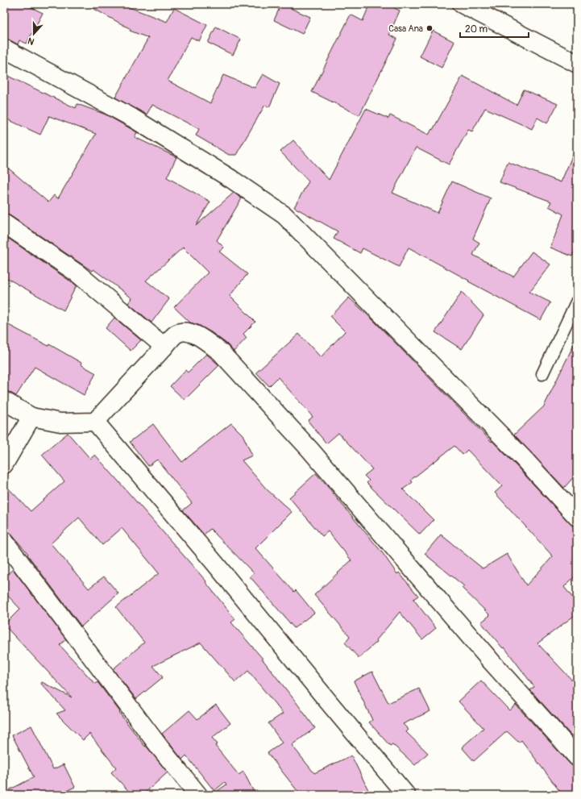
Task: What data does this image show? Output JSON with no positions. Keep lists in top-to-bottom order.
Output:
{
  "places": ["Casa Ana"],
  "scale_bar": "20 m",
  "north": "bottom"
}
